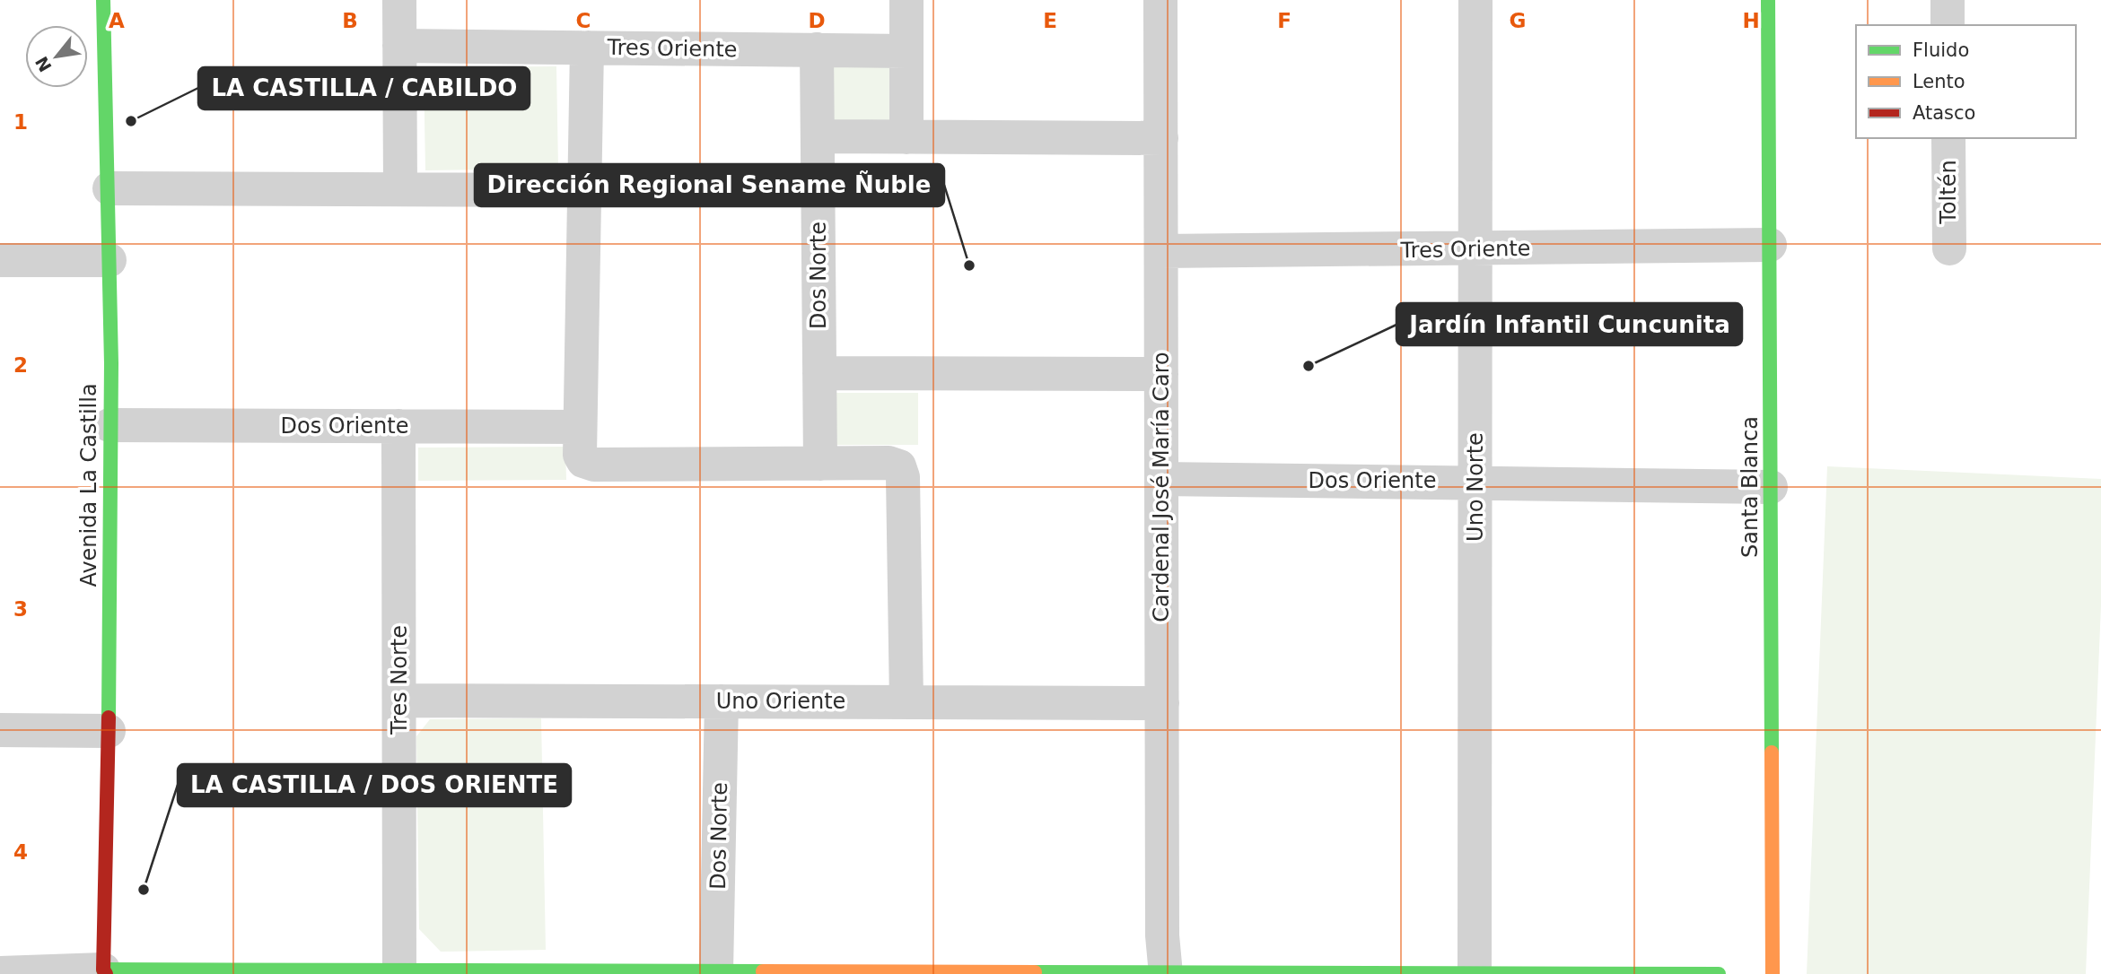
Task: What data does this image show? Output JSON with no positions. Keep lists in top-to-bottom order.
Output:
{
  "streets": {
    "street": [
      "Tres Oriente",
      "Toltén",
      "Dos Norte",
      "Dos Oriente",
      "Avenida La Castilla",
      "Cardenal José María Caro",
      "Uno Norte",
      "Santa Blanca",
      "Tres Norte",
      "Uno Oriente"
    ]
  },
  "crossings": [
    ["Tres Oriente", "Dos Norte"],
    ["Tres Oriente", "Cardenal José María Caro"],
    ["Tres Oriente", "Uno Norte"],
    ["Tres Oriente", "Santa Blanca"],
    ["Dos Norte", "Uno Oriente"],
    ["Dos Oriente", "Avenida La Castilla"],
    ["Dos Oriente", "Cardenal José María Caro"],
    ["Dos Oriente", "Uno Norte"],
    ["Dos Oriente", "Santa Blanca"],
    ["Dos Oriente", "Tres Norte"],
    ["Cardenal José María Caro", "Uno Oriente"],
    ["Tres Norte", "Uno Oriente"]
  ],
  "places": [
    "LA CASTILLA / CABILDO",
    "Dirección Regional Sename Ñuble",
    "Jardín Infantil Cuncunita",
    "LA CASTILLA / DOS ORIENTE"
  ],
  "legend": ["Fluido", "Lento", "Atasco"],
  "north": "bottom left",
  "grid": {
    "columns": [
      "A",
      "B",
      "C",
      "D",
      "E",
      "F",
      "G",
      "H"
    ],
    "rows": [
      "1",
      "2",
      "3",
      "4"
    ]
  }
}
